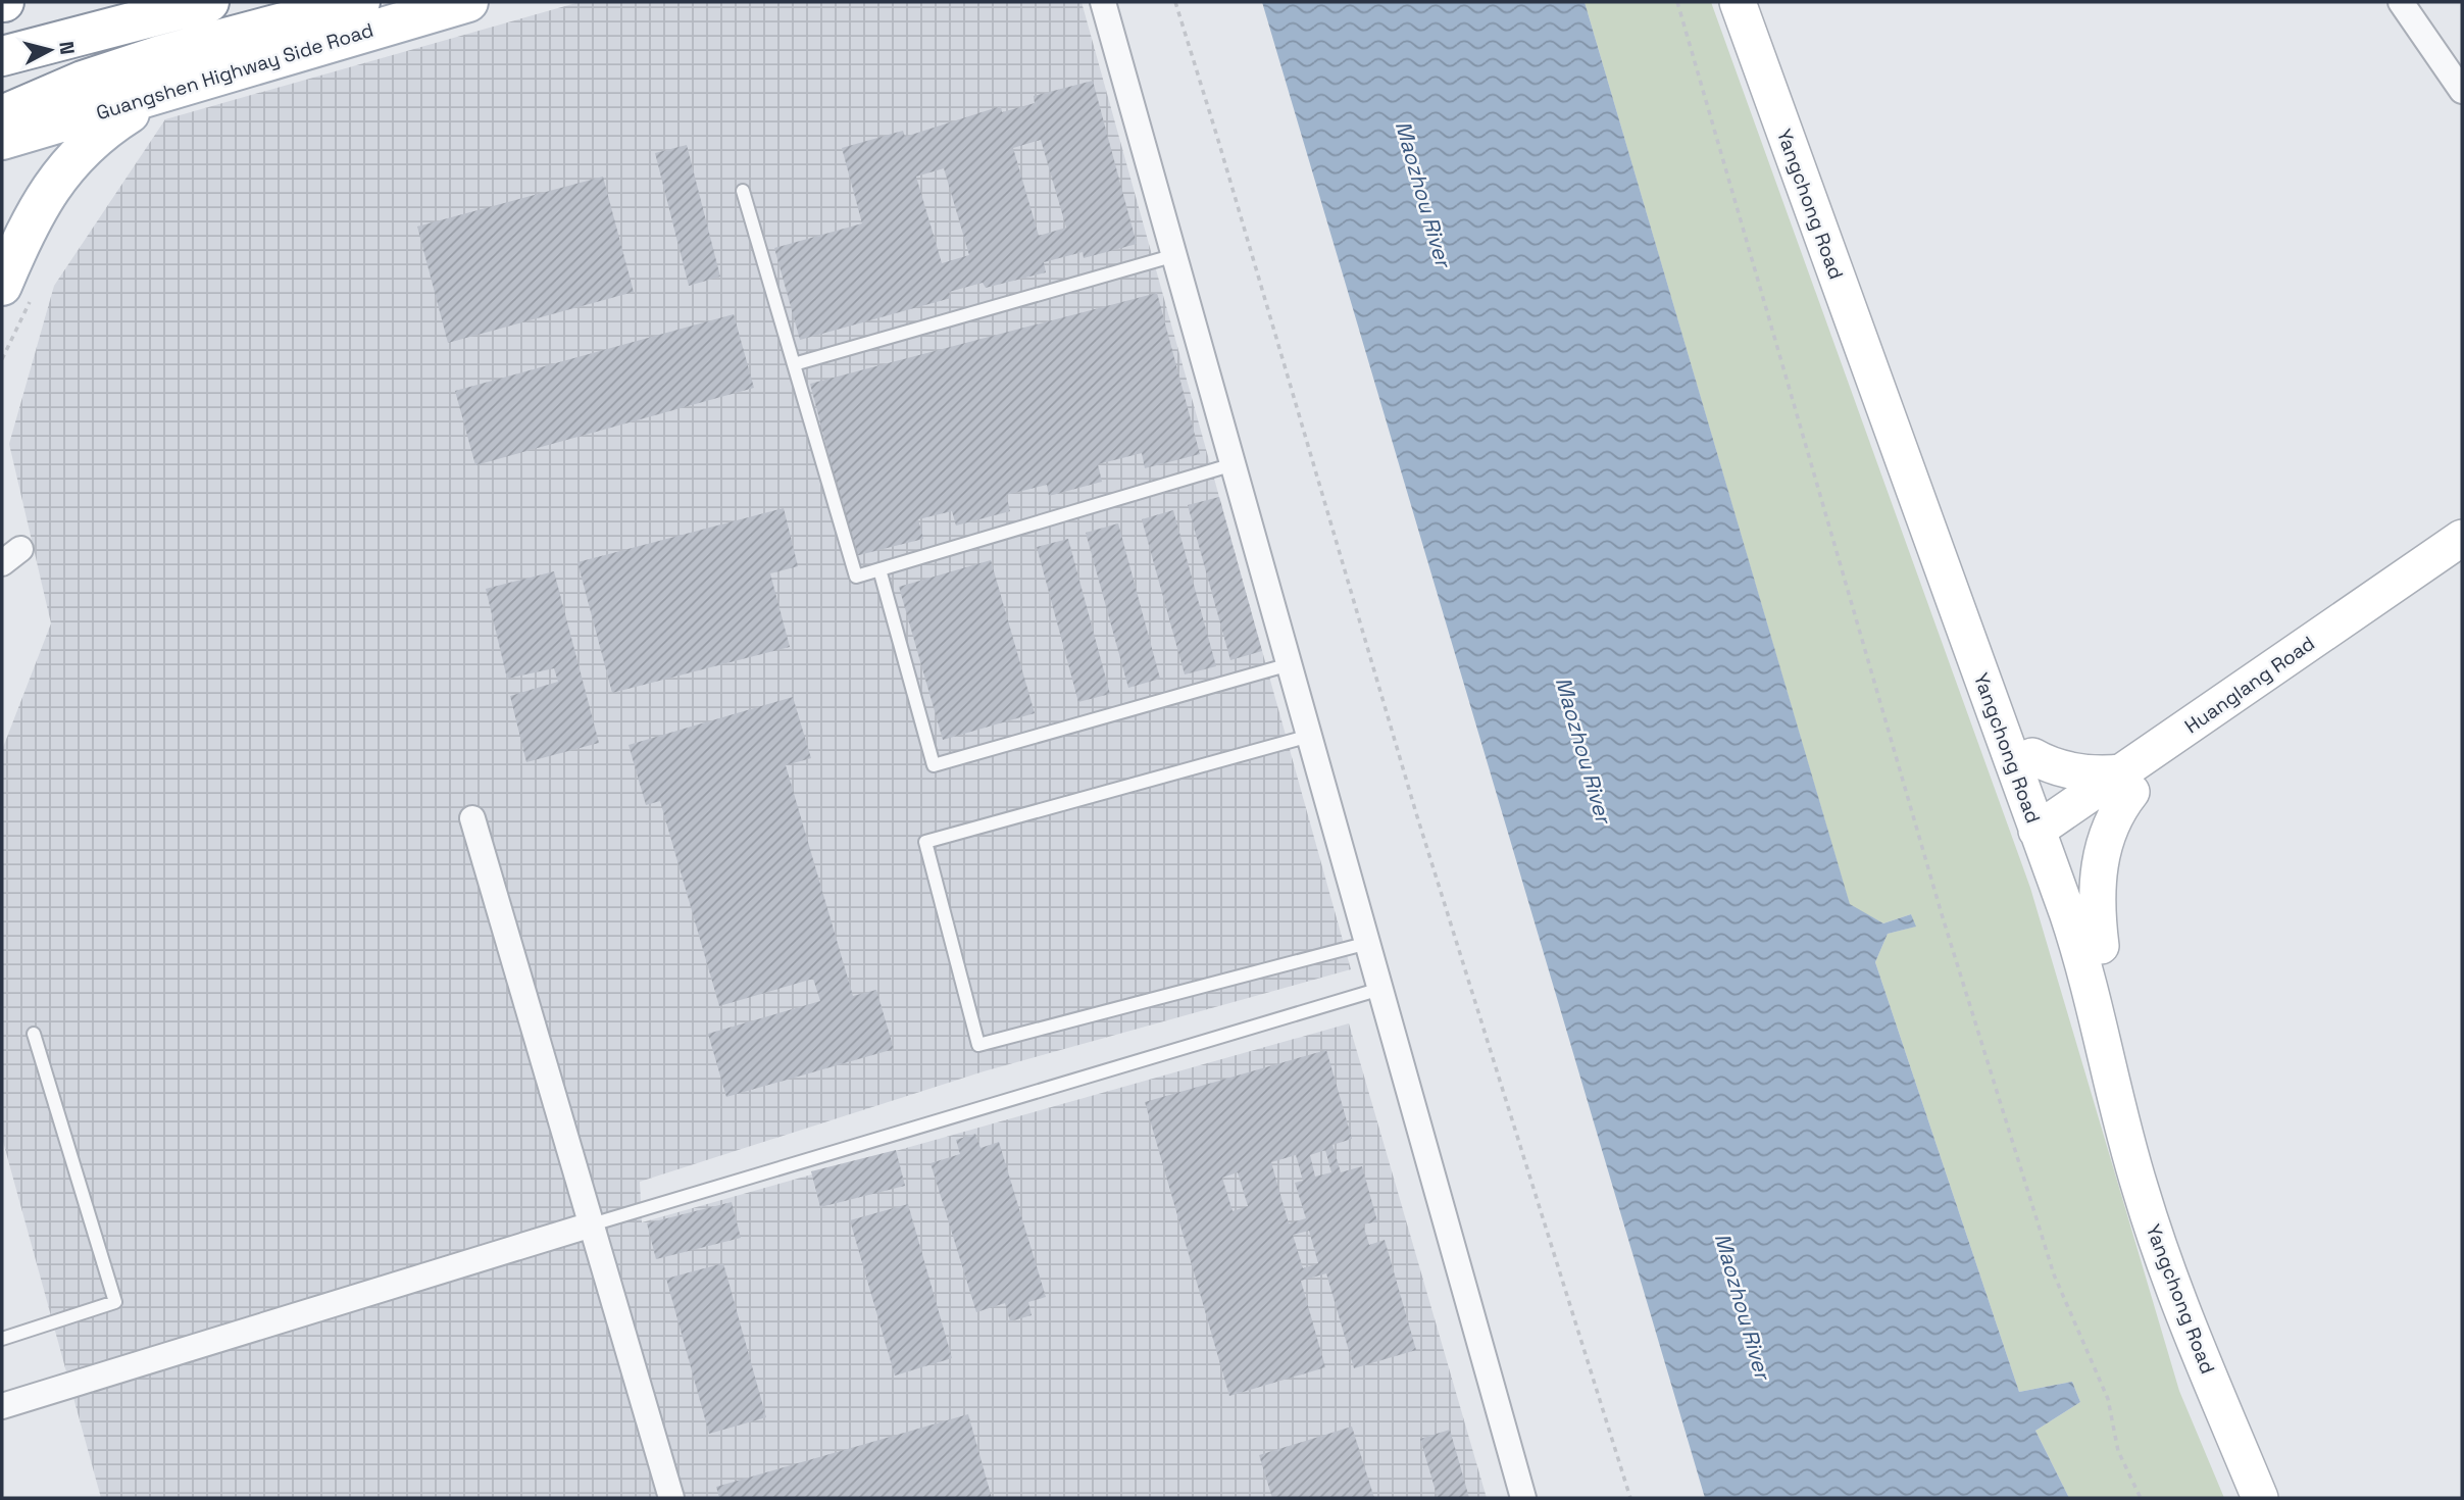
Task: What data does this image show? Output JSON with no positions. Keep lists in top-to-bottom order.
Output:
{
  "streets": {
    "main road": ["Guangshen Highway Side Road"],
    "street": ["Yangchong Road", "Huanglang Road"]
  },
  "crossings": [
    ["Yangchong Road", "Huanglang Road"]
  ],
  "water": ["Maozhou River"],
  "north": "right"
}
